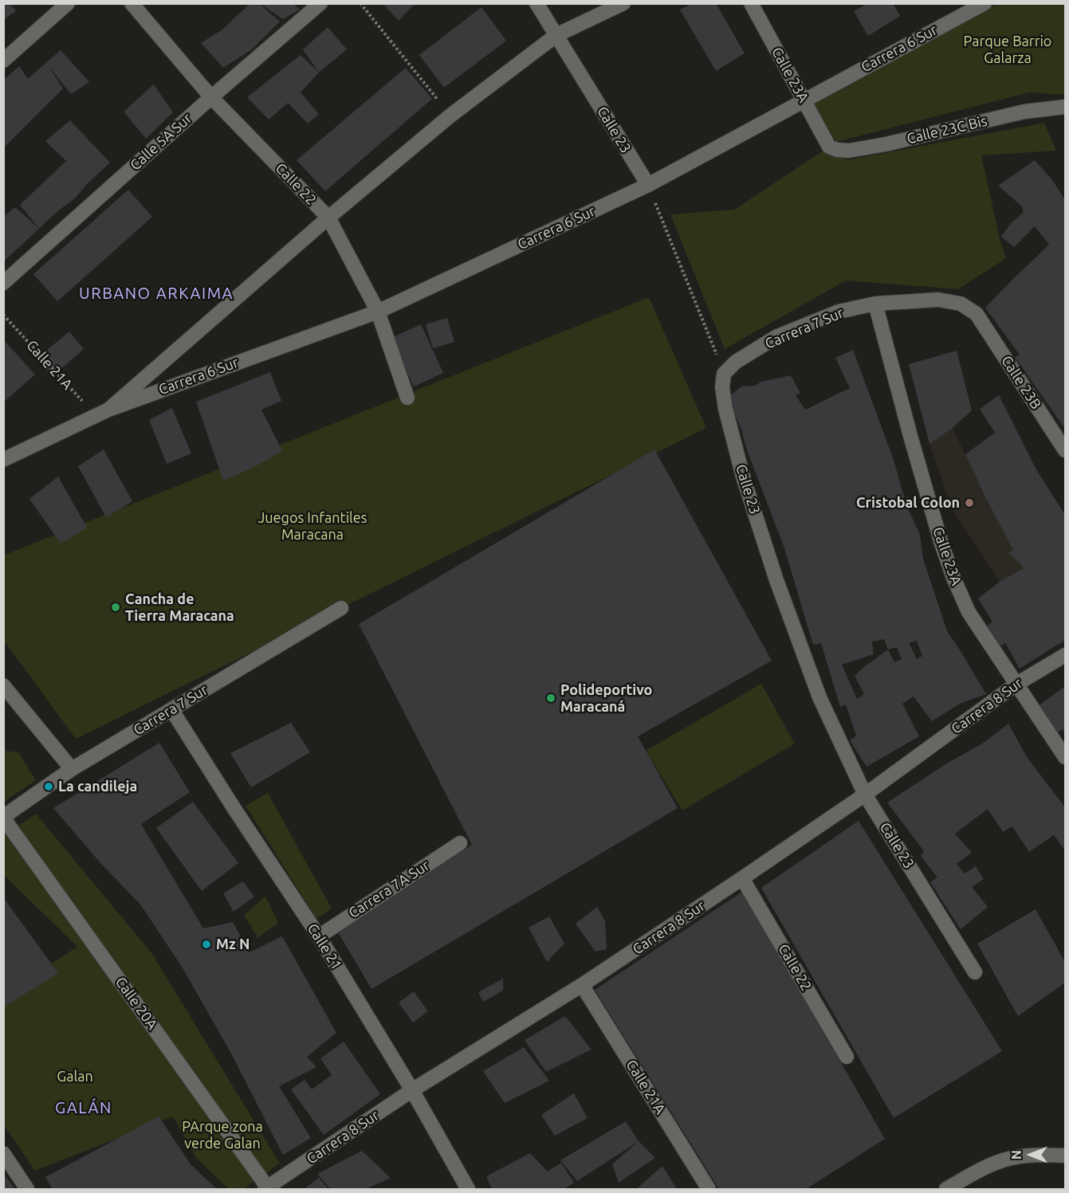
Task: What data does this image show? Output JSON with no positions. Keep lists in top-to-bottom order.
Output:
{
  "streets": {
    "street": [
      "Carrera 6 Sur",
      "Calle 23A",
      "Calle 23",
      "Calle 23C Bis",
      "Calle 5A Sur",
      "Calle 22",
      "Carrera 7 Sur",
      "Calle 21A",
      "Calle 23B",
      "Carrera 8 Sur",
      "Carrera 7A Sur",
      "Calle 21",
      "Calle 20A"
    ]
  },
  "crossings": [
    ["Carrera 6 Sur", "Calle 23A"],
    ["Carrera 6 Sur", "Calle 23"],
    ["Carrera 6 Sur", "Calle 22"],
    ["Carrera 6 Sur", "Calle 21A"],
    ["Calle 23A", "Calle 23C Bis"],
    ["Calle 23A", "Carrera 7 Sur"],
    ["Calle 23A", "Carrera 8 Sur"],
    ["Calle 23", "Carrera 7 Sur"],
    ["Calle 23", "Carrera 8 Sur"],
    ["Calle 5A Sur", "Calle 22"],
    ["Calle 22", "Carrera 8 Sur"],
    ["Carrera 7 Sur", "Calle 23B"],
    ["Carrera 7 Sur", "Calle 21"],
    ["Carrera 7 Sur", "Calle 20A"],
    ["Calle 21A", "Carrera 8 Sur"],
    ["Carrera 8 Sur", "Calle 21"],
    ["Carrera 8 Sur", "Calle 20A"],
    ["Carrera 7A Sur", "Calle 21"]
  ],
  "districts": ["URBANO ARKAIMA", "GALÁN"],
  "parks": [
    "Parque Barrio Galarza",
    "Juegos Infantiles Maracana",
    "Galan",
    "PArque zona verde Galan"
  ],
  "places": [
    "Cristobal Colon",
    "Cancha de Tierra Maracana",
    "Polideportivo Maracaná",
    "La candileja",
    "Mz N"
  ],
  "north": "left"
}
